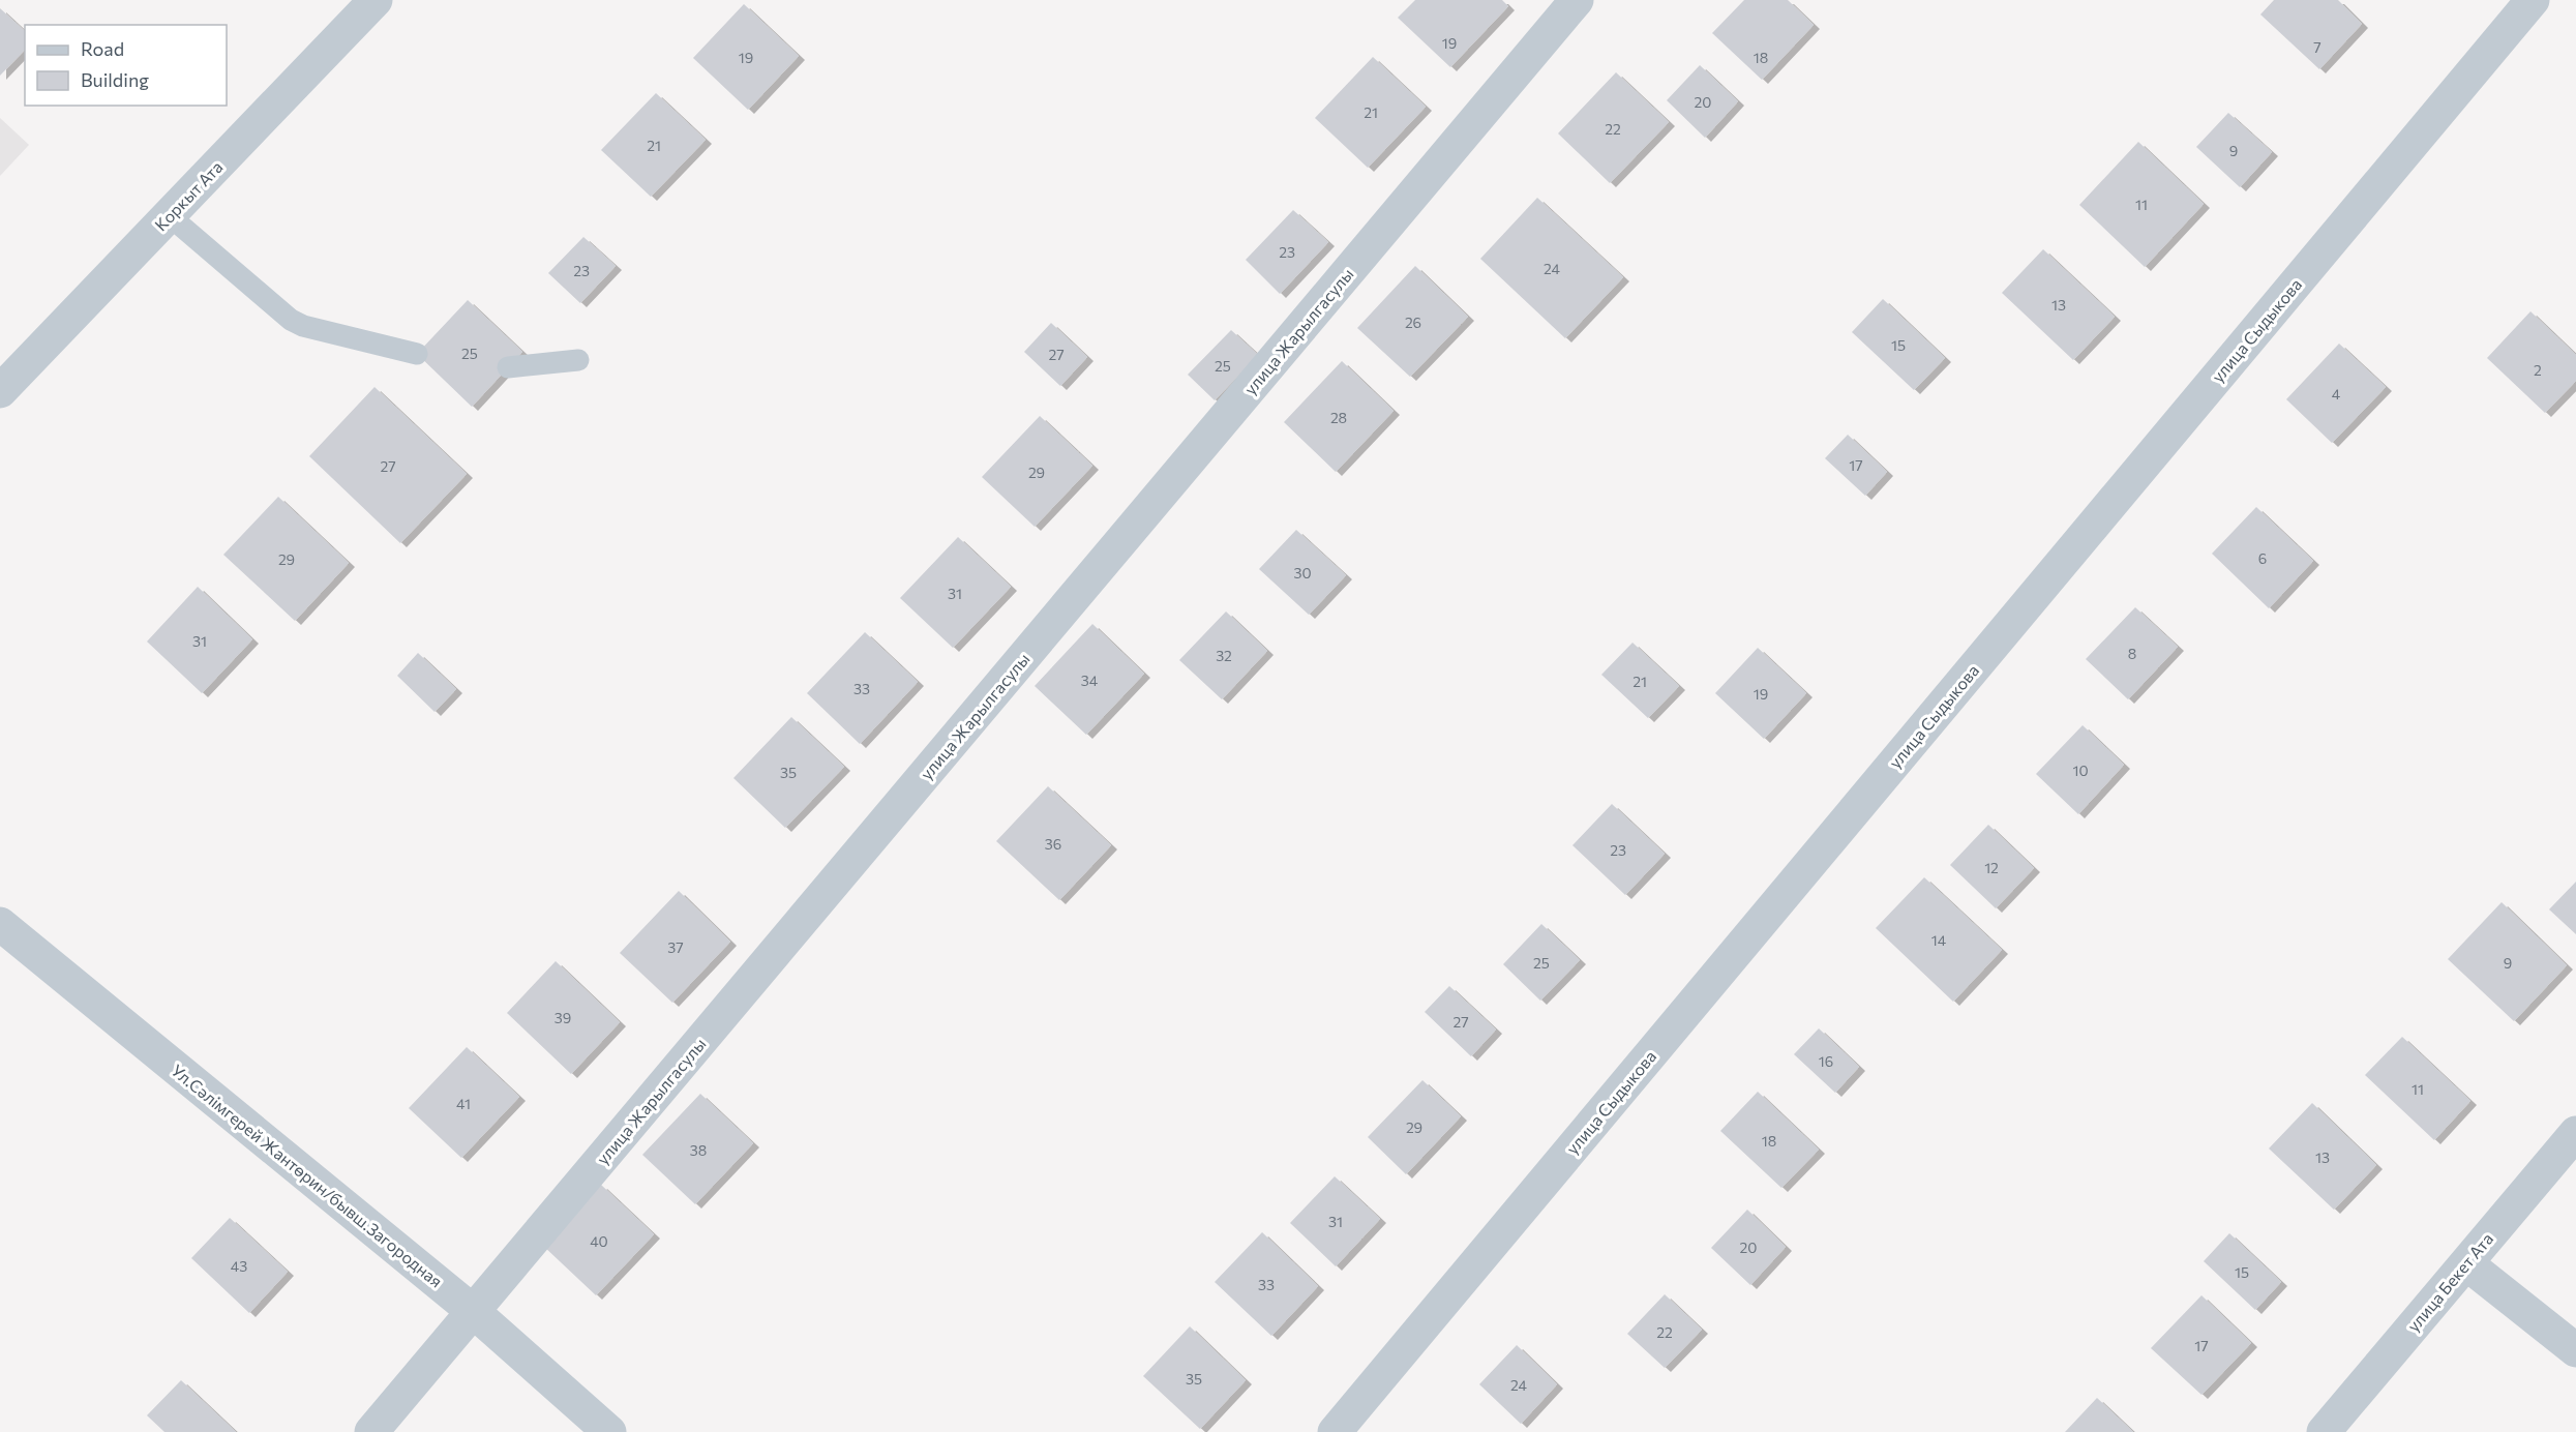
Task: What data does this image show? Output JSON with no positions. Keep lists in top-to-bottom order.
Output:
{
  "streets": {
    "street": [
      "Коркыт Ата",
      "улица Сыдыкова",
      "улица Жарылгасулы",
      "Ул.Сәлімгерей Жантөрин/бывш.Загородная",
      "улица Бекет Ата"
    ]
  },
  "crossings": [
    ["улица Жарылгасулы", "Ул.Сәлімгерей Жантөрин/бывш.Загородная"]
  ],
  "house_numbers": [
    "19",
    "7",
    "19",
    "18",
    "20",
    "21",
    "22",
    "21",
    "9",
    "11",
    "23",
    "24",
    "23",
    "13",
    "26",
    "15",
    "25",
    "27",
    "25",
    "2",
    "4",
    "28",
    "17",
    "27",
    "29",
    "6",
    "29",
    "30",
    "31",
    "31",
    "8",
    "32",
    "34",
    "21",
    "33",
    "19",
    "10",
    "35",
    "36",
    "23",
    "12",
    "14",
    "37",
    "25",
    "9",
    "39",
    "27",
    "16",
    "11",
    "41",
    "29",
    "18",
    "38",
    "13",
    "31",
    "40",
    "20",
    "43",
    "15",
    "33",
    "22",
    "17",
    "35",
    "24"
  ],
  "legend": ["Road", "Building"]
}
